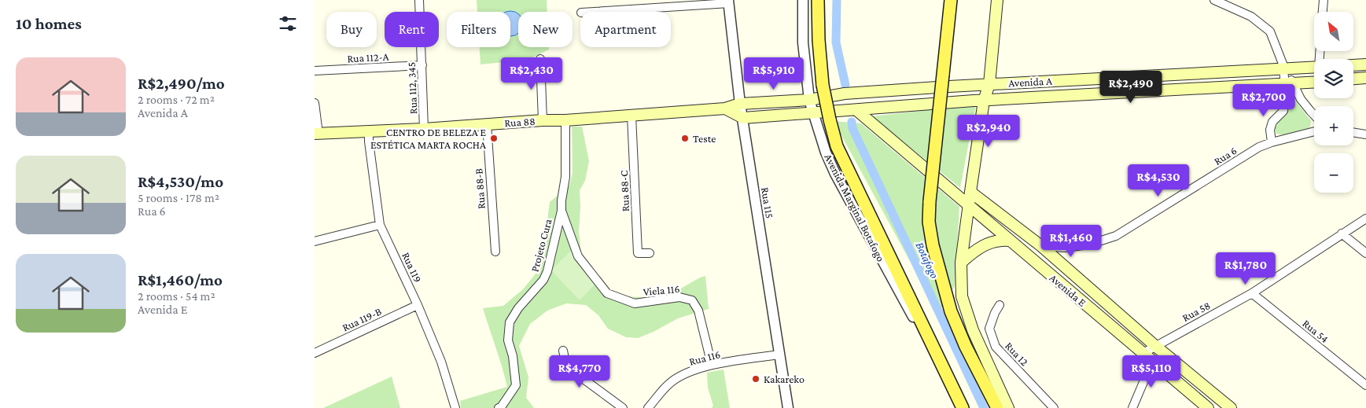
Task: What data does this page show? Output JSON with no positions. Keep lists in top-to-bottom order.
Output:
{
  "streets": {
    "main road": [
      "Avenida A",
      "Rua 88",
      "Avenida Marginal Botafogo",
      "Avenida E"
    ],
    "street": [
      "Rua 112-A",
      "Rua 112, 345",
      "Rua 6",
      "Rua 88-B",
      "Rua 88-C",
      "Rua 115",
      "Projeto Cura",
      "Rua 119",
      "Viela 116",
      "Rua 58",
      "Rua 119-B",
      "Rua 54",
      "Rua 12",
      "Rua 116"
    ]
  },
  "crossings": [
    ["Rua 112-A", "Rua 112, 345"],
    ["Avenida A", "Rua 88"],
    ["Avenida A", "Rua 115"],
    ["Avenida A", "Avenida Marginal Botafogo"],
    ["Avenida A", "Avenida E"],
    ["Rua 112, 345", "Rua 88"],
    ["Rua 88", "Rua 88-B"],
    ["Rua 88", "Rua 88-C"],
    ["Rua 88", "Rua 115"],
    ["Rua 88", "Projeto Cura"],
    ["Rua 88", "Rua 119"],
    ["Rua 6", "Avenida E"],
    ["Rua 115", "Rua 116"],
    ["Projeto Cura", "Viela 116"],
    ["Rua 119", "Rua 119-B"],
    ["Viela 116", "Rua 116"],
    ["Avenida E", "Rua 58"],
    ["Rua 58", "Rua 54"]
  ],
  "water": ["Botafogo"],
  "places": ["CENTRO DE BELEZA E ESTÉTICA MARTA ROCHA", "Teste", "Kakareko"],
  "north": "top left",
  "page": {
    "heading": "10 homes",
    "map_buttons": ["+", "−"],
    "chip": [
      "Buy",
      "Rent",
      "Filters",
      "New",
      "Apartment"
    ],
    "list": [
      {
        "name": "R$2,490/mo",
        "note": "2 rooms · 72 m² · Avenida A"
      },
      {
        "name": "R$4,530/mo",
        "note": "5 rooms · 178 m² · Rua 6"
      },
      {
        "name": "R$1,460/mo",
        "note": "2 rooms · 54 m² · Avenida E"
      }
    ],
    "price": [
      "R$2,430",
      "R$5,910",
      "R$2,490",
      "R$2,700",
      "R$2,940",
      "R$4,530",
      "R$1,460",
      "R$1,780",
      "R$4,770",
      "R$5,110"
    ]
  }
}
